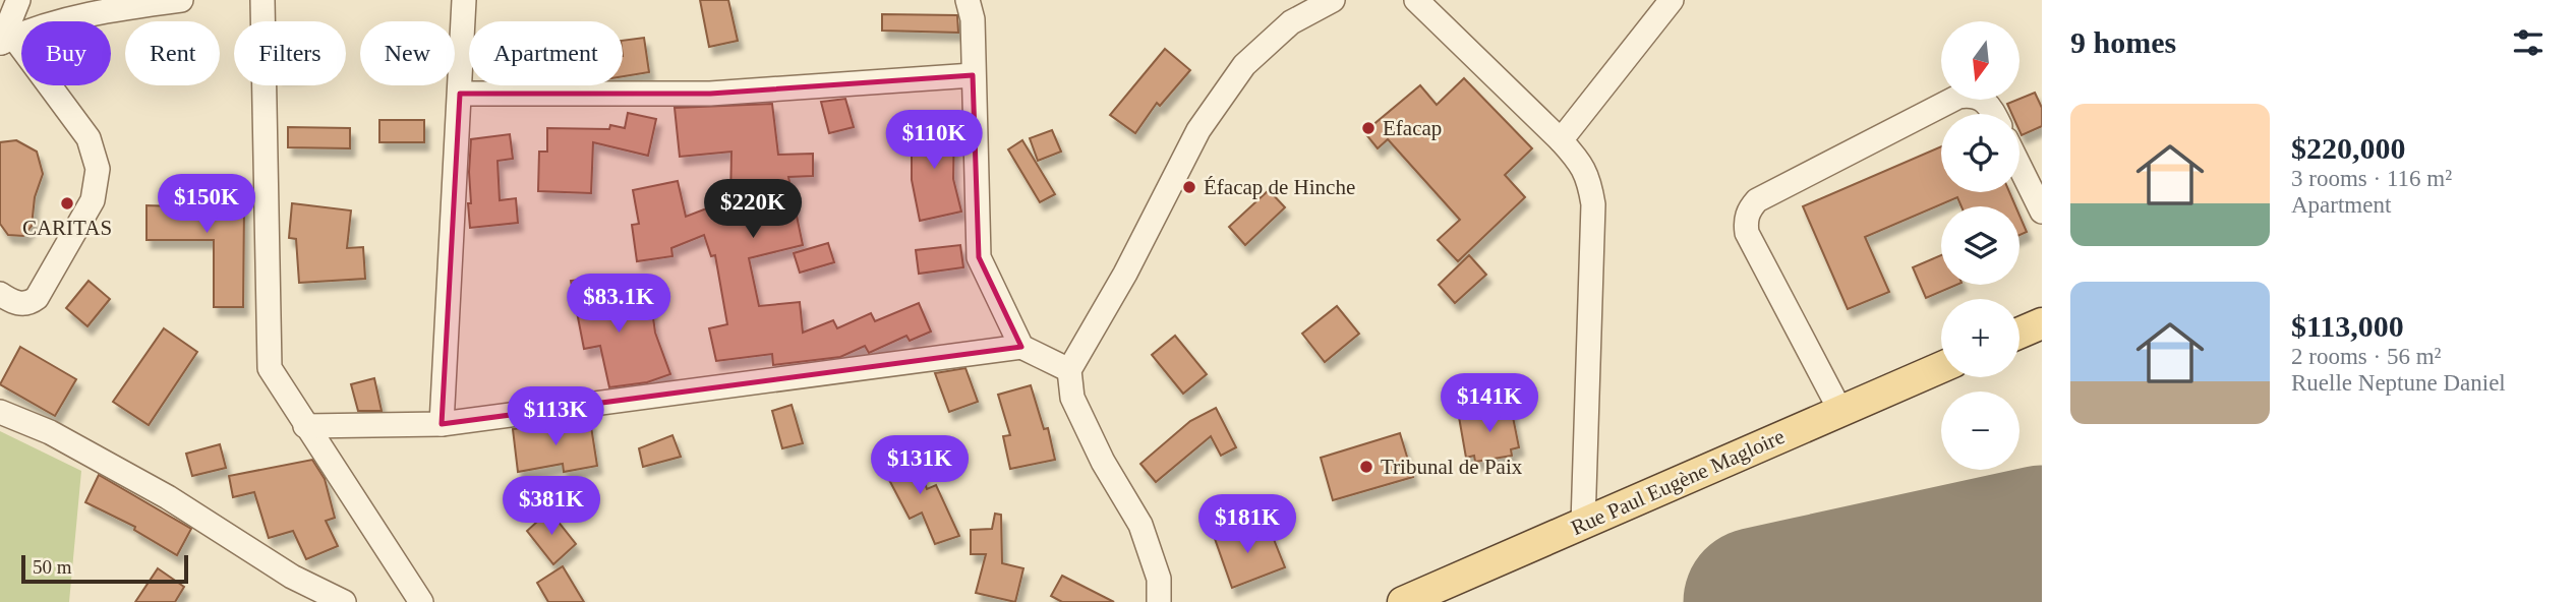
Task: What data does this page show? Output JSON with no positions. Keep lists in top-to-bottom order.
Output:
{
  "streets": {
    "main road": ["Rue Paul Eugène Magloire"]
  },
  "places": [
    "Efacap",
    "Éfacap de Hinche",
    "CARITAS",
    "Tribunal de Paix"
  ],
  "scale_bar": "50 m",
  "north": "bottom",
  "page": {
    "heading": "9 homes",
    "map_buttons": ["+", "−"],
    "chip": [
      "Buy",
      "Rent",
      "Filters",
      "New",
      "Apartment"
    ],
    "list": [
      {
        "name": "$220,000",
        "note": "3 rooms · 116 m² · Apartment"
      },
      {
        "name": "$113,000",
        "note": "2 rooms · 56 m² · Ruelle Neptune Daniel"
      }
    ],
    "price": [
      "$110K",
      "$150K",
      "$220K",
      "$83.1K",
      "$141K",
      "$113K",
      "$131K",
      "$381K",
      "$181K"
    ],
    "scale": "50 m"
  }
}
